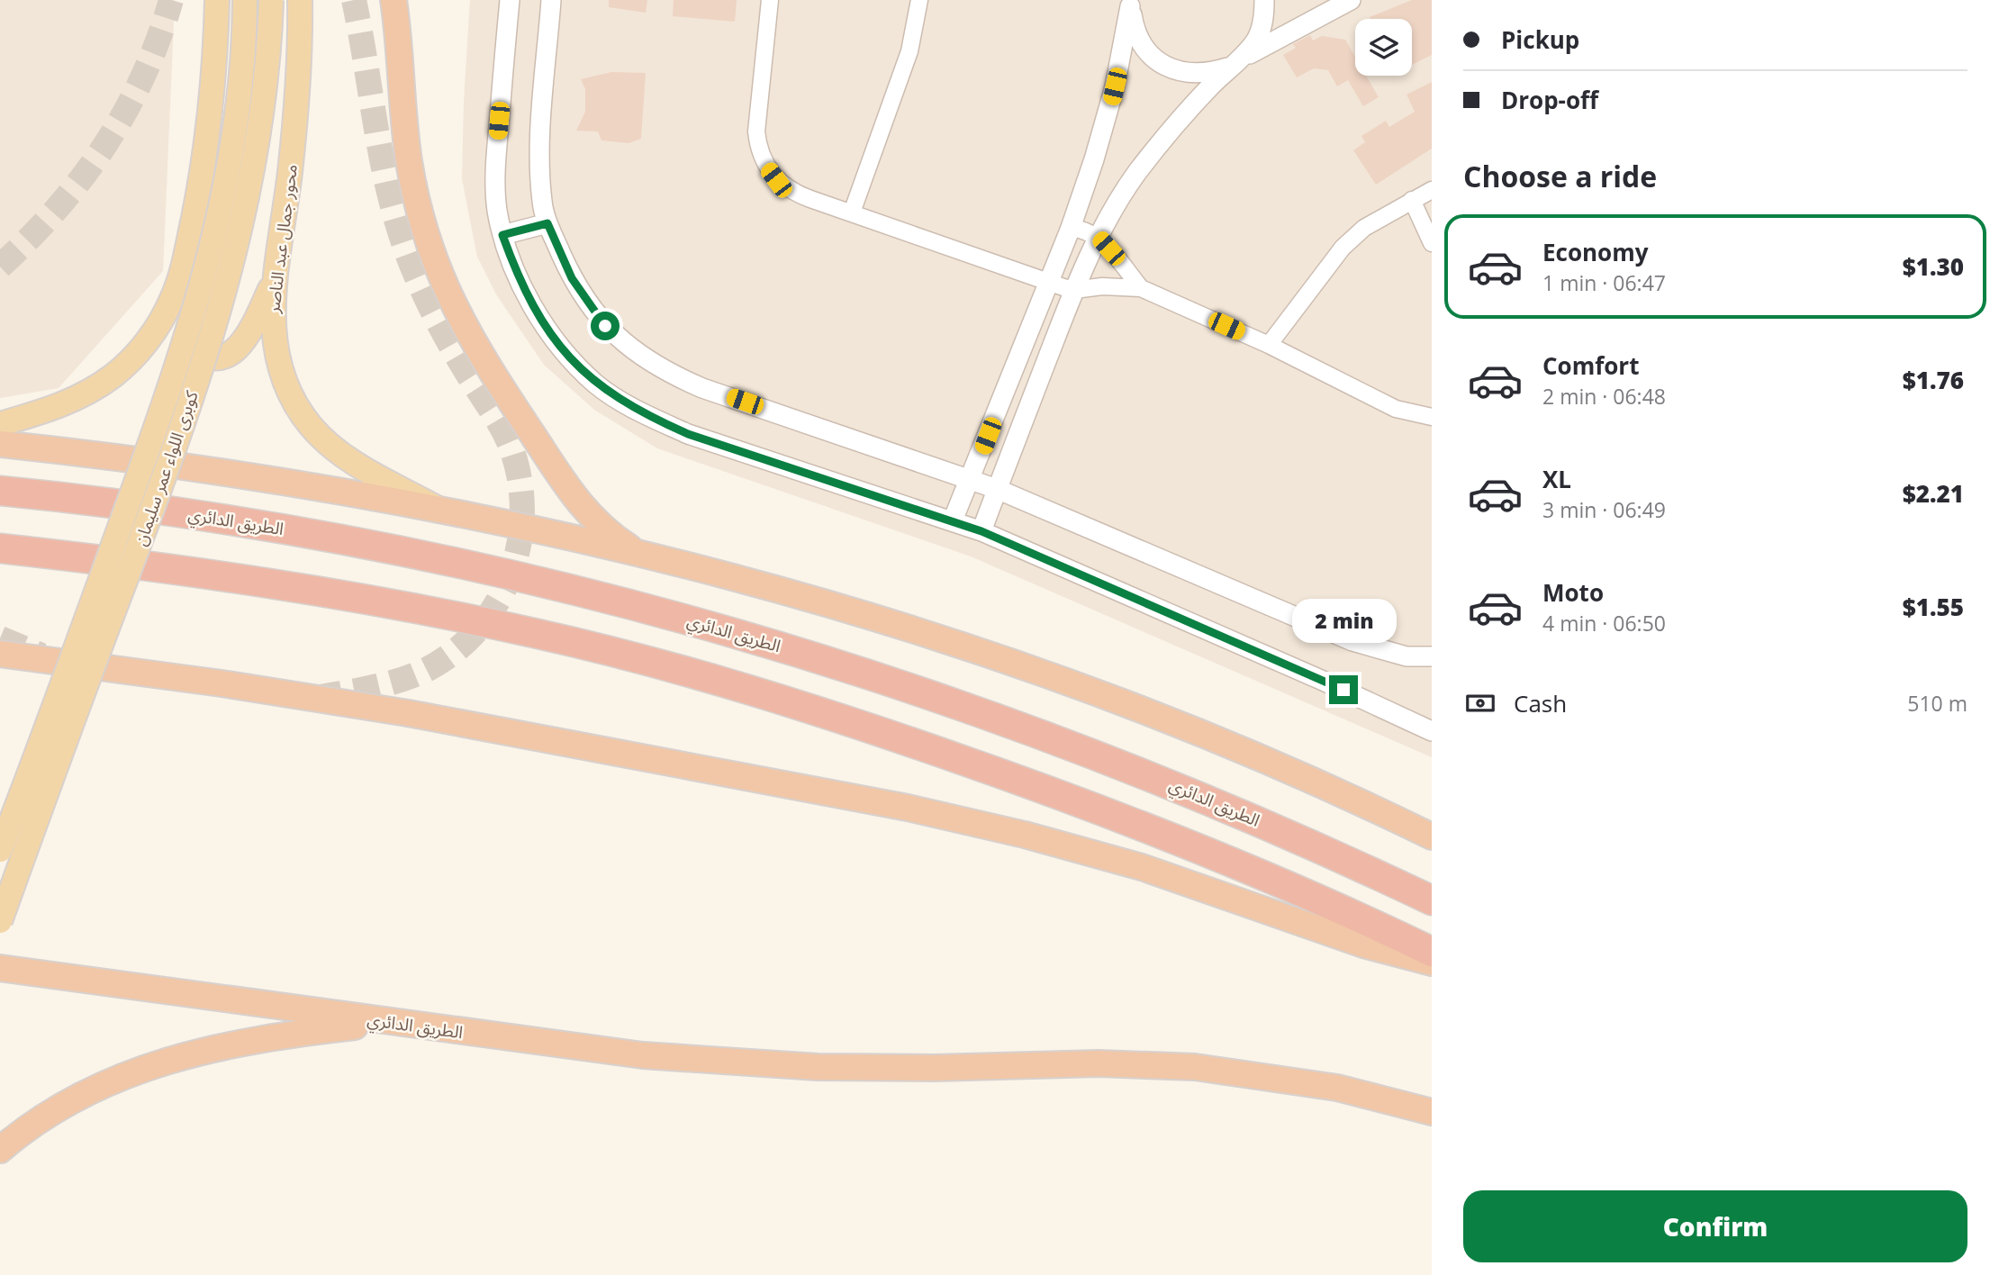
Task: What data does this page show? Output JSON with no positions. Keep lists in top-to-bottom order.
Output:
{
  "streets": {
    "highway": ["الطريق الدائري"],
    "main road": ["محور جمال عبد الناصر", "كوبرى اللواء عمر سليمان"]
  },
  "page": {
    "banner": ["Pickup", "Drop-off"],
    "heading": "Choose a ride",
    "list": [
      {
        "name": "Economy",
        "note": "1 min · 06:47",
        "value": "$1.30"
      },
      {
        "name": "Comfort",
        "note": "2 min · 06:48",
        "value": "$1.76"
      },
      {
        "name": "XL",
        "note": "3 min · 06:49",
        "value": "$2.21"
      },
      {
        "name": "Moto",
        "note": "4 min · 06:50",
        "value": "$1.55"
      }
    ],
    "bubble": "2 min",
    "pay": ["Cash", "510 m"],
    "buttons": "Confirm"
  }
}
